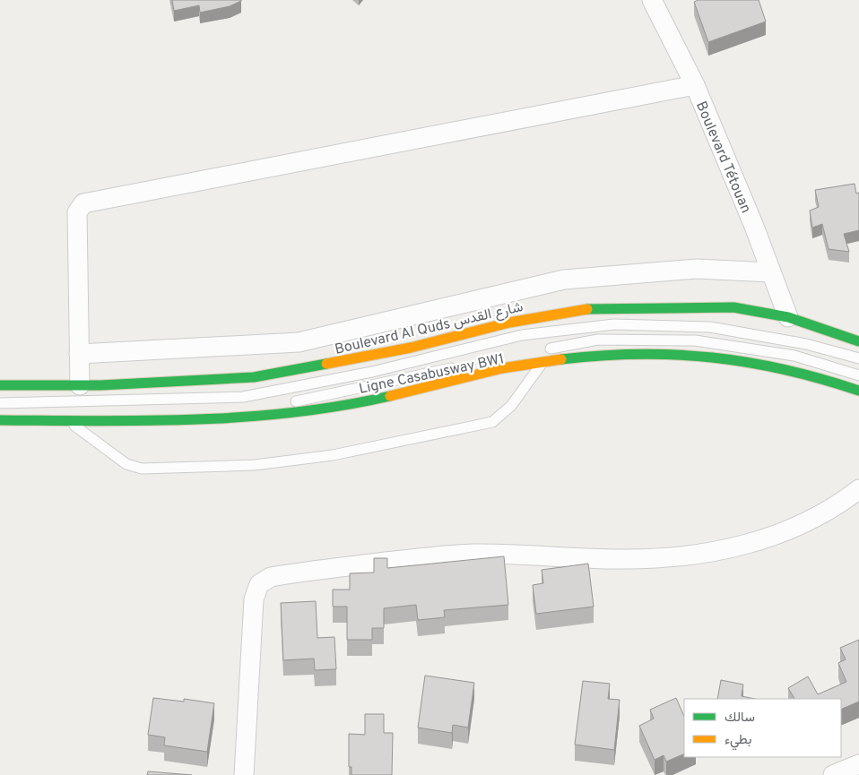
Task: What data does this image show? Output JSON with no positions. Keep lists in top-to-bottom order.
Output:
{
  "streets": {
    "main road": ["Boulevard Al Quds شارع القدس"],
    "street": ["Boulevard Tétouan"],
    "lane": ["Ligne Casabusway BW1"]
  },
  "crossings": [
    ["Boulevard Tétouan", "Boulevard Al Quds شارع القدس"]
  ],
  "legend": ["سالك", "بطيء"]
}
